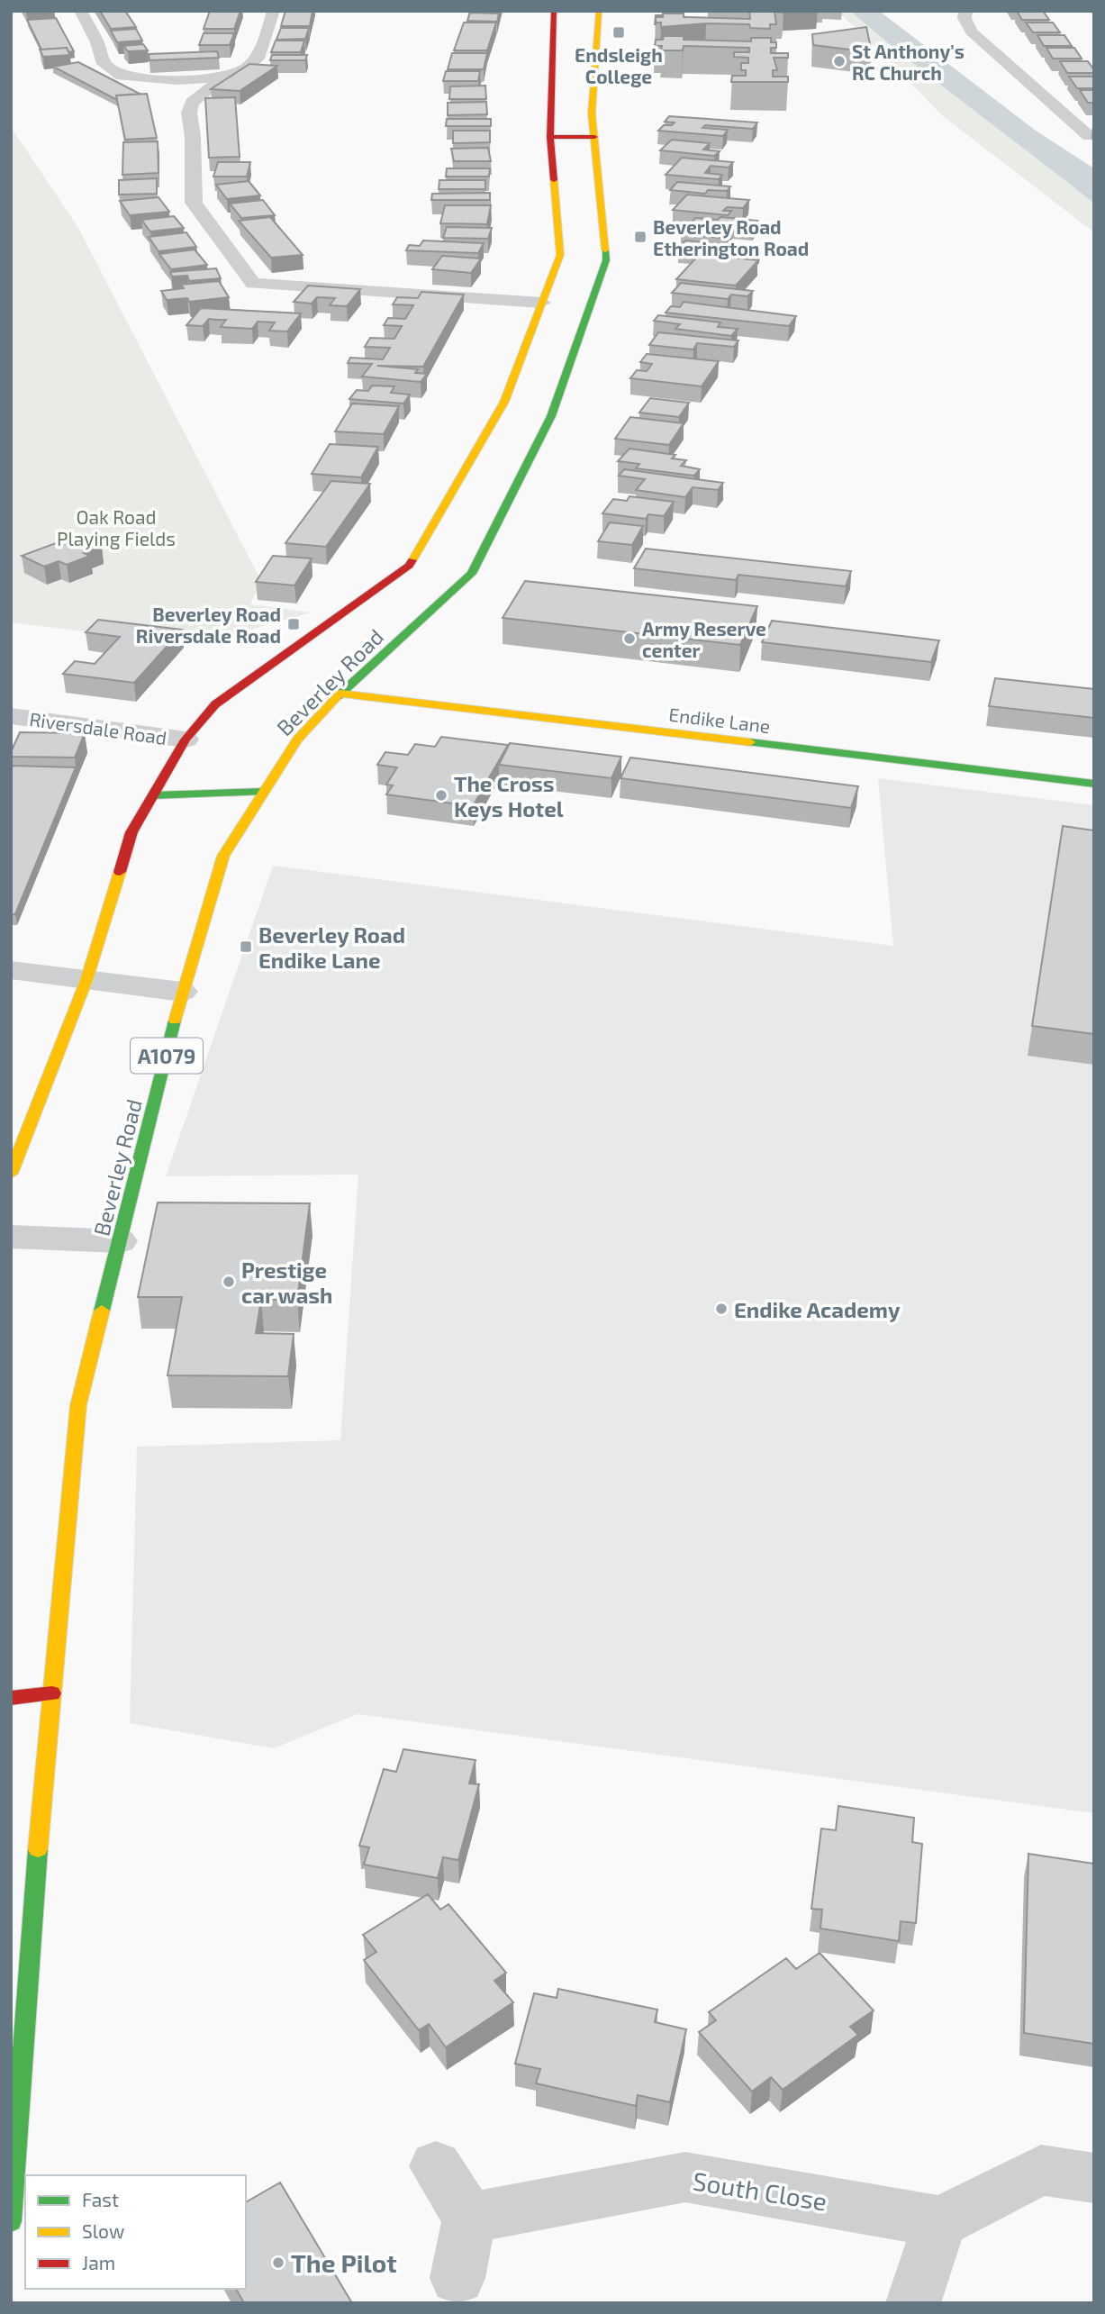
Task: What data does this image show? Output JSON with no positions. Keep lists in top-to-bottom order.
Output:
{
  "streets": {
    "main road": ["Beverley Road", "Endike Lane", "A1079"],
    "street": ["Riversdale Road", "South Close"]
  },
  "crossings": [
    ["Beverley Road", "Endike Lane"],
    ["Beverley Road", "Riversdale Road"]
  ],
  "parks": ["Oak Road Playing Fields"],
  "places": {
    "transit": [
      "Endsleigh College",
      "Beverley Road Etherington Road",
      "Beverley Road Riversdale Road",
      "Beverley Road Endike Lane"
    ],
    "other": [
      "St Anthony's RC Church",
      "Army Reserve center",
      "The Cross Keys Hotel",
      "Prestige car wash",
      "Endike Academy",
      "The Pilot"
    ]
  },
  "legend": ["Fast", "Slow", "Jam"]
}
